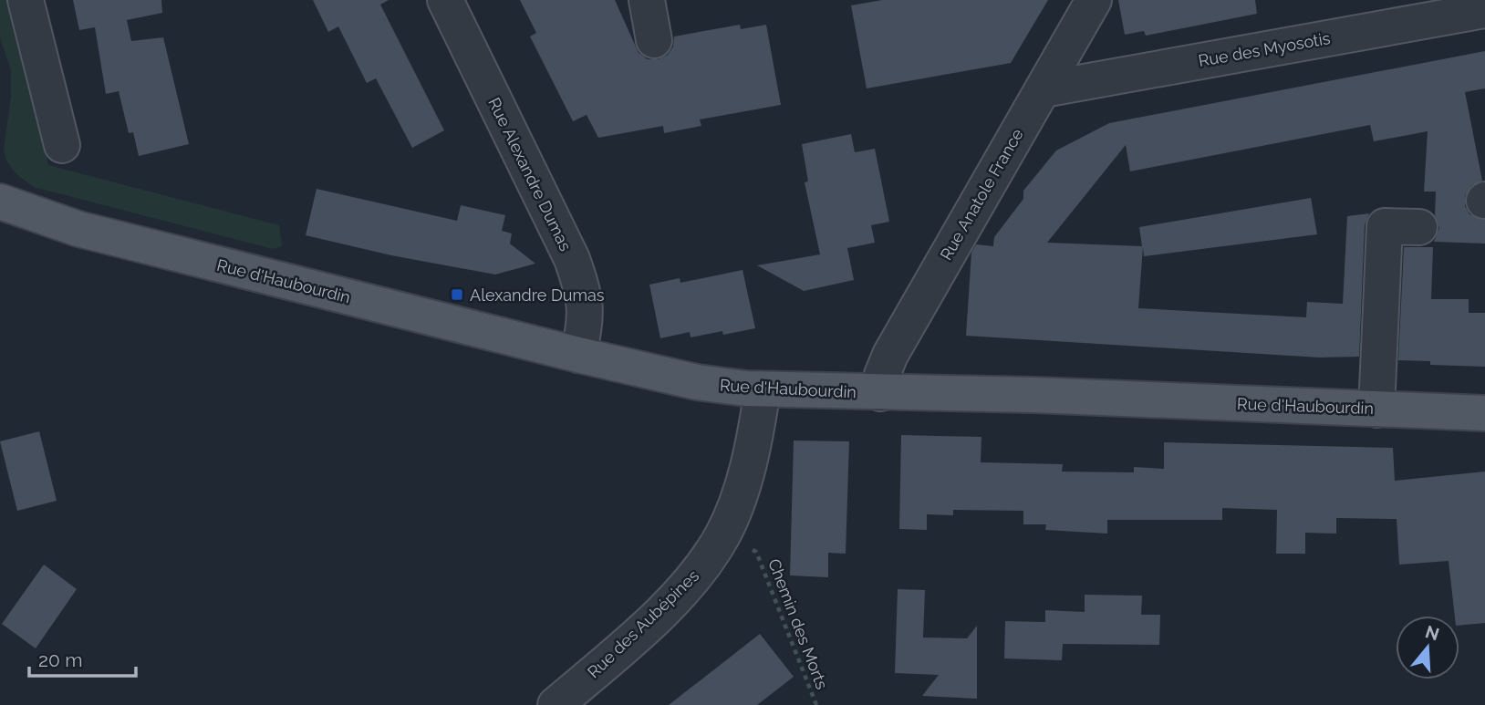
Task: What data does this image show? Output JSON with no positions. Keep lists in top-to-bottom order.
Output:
{
  "streets": {
    "main road": ["Rue d'Haubourdin"],
    "street": [
      "Rue des Myosotis",
      "Rue Alexandre Dumas",
      "Rue Anatole France",
      "Rue des Aubépines"
    ],
    "path": ["Chemin des Morts"]
  },
  "crossings": [
    ["Rue des Myosotis", "Rue Anatole France"],
    ["Rue Alexandre Dumas", "Rue d'Haubourdin"],
    ["Rue Anatole France", "Rue d'Haubourdin"],
    ["Rue d'Haubourdin", "Rue des Aubépines"],
    ["Rue des Aubépines", "Chemin des Morts"]
  ],
  "places": {
    "transit": ["Alexandre Dumas"]
  },
  "scale_bar": "20 m",
  "north": "top"
}
